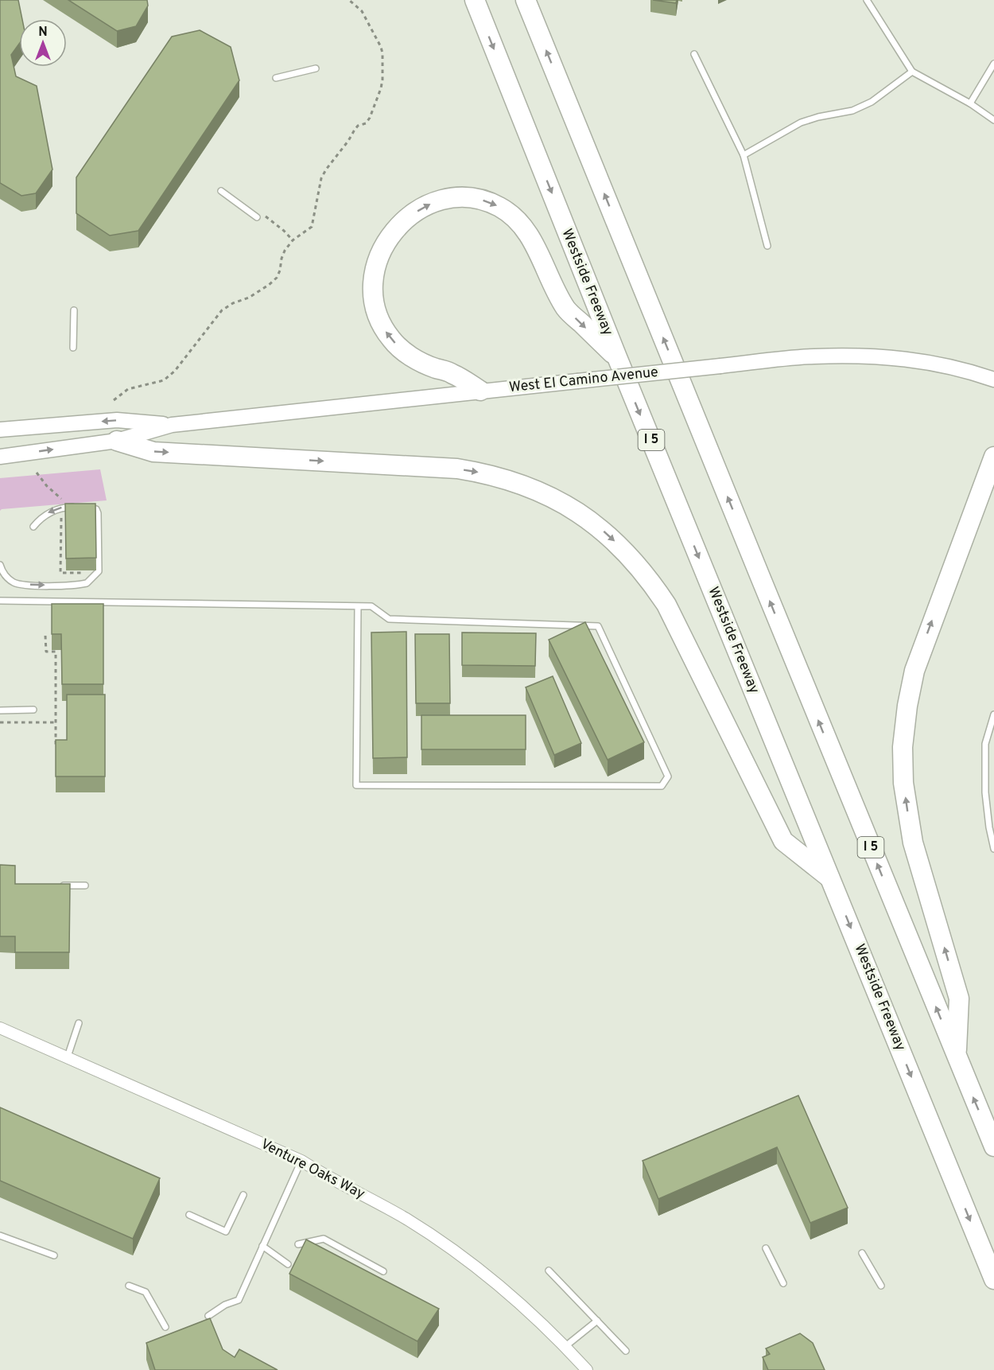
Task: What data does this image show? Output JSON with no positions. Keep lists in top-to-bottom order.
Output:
{
  "streets": {
    "highway": ["Westside Freeway", "I 5"],
    "main road": ["West El Camino Avenue"],
    "street": ["Venture Oaks Way"]
  },
  "north": "top"
}
